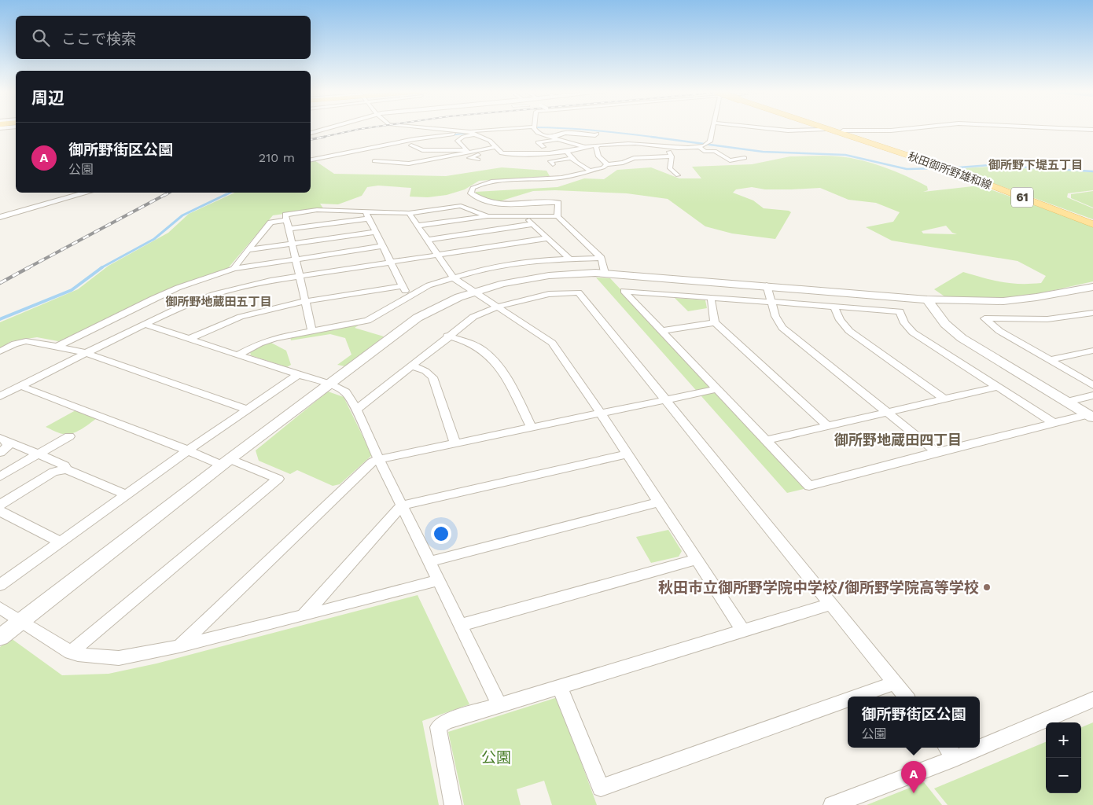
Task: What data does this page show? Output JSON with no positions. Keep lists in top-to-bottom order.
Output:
{
  "streets": {
    "main road": ["秋田御所野雄和線", "61"]
  },
  "districts": ["御所野下堤五丁目", "御所野地蔵田五丁目", "御所野地蔵田四丁目"],
  "parks": ["公園"],
  "places": ["秋田市立御所野学院中学校/御所野学院高等学校"],
  "page": {
    "search": "ここで検索",
    "heading": "周辺",
    "list": [
      {
        "mark": "A",
        "name": "御所野街区公園",
        "note": "公園",
        "value": "210 m"
      }
    ],
    "popup": ["御所野街区公園", "公園"],
    "map_buttons": ["+", "−"],
    "pins": "A"
  }
}
